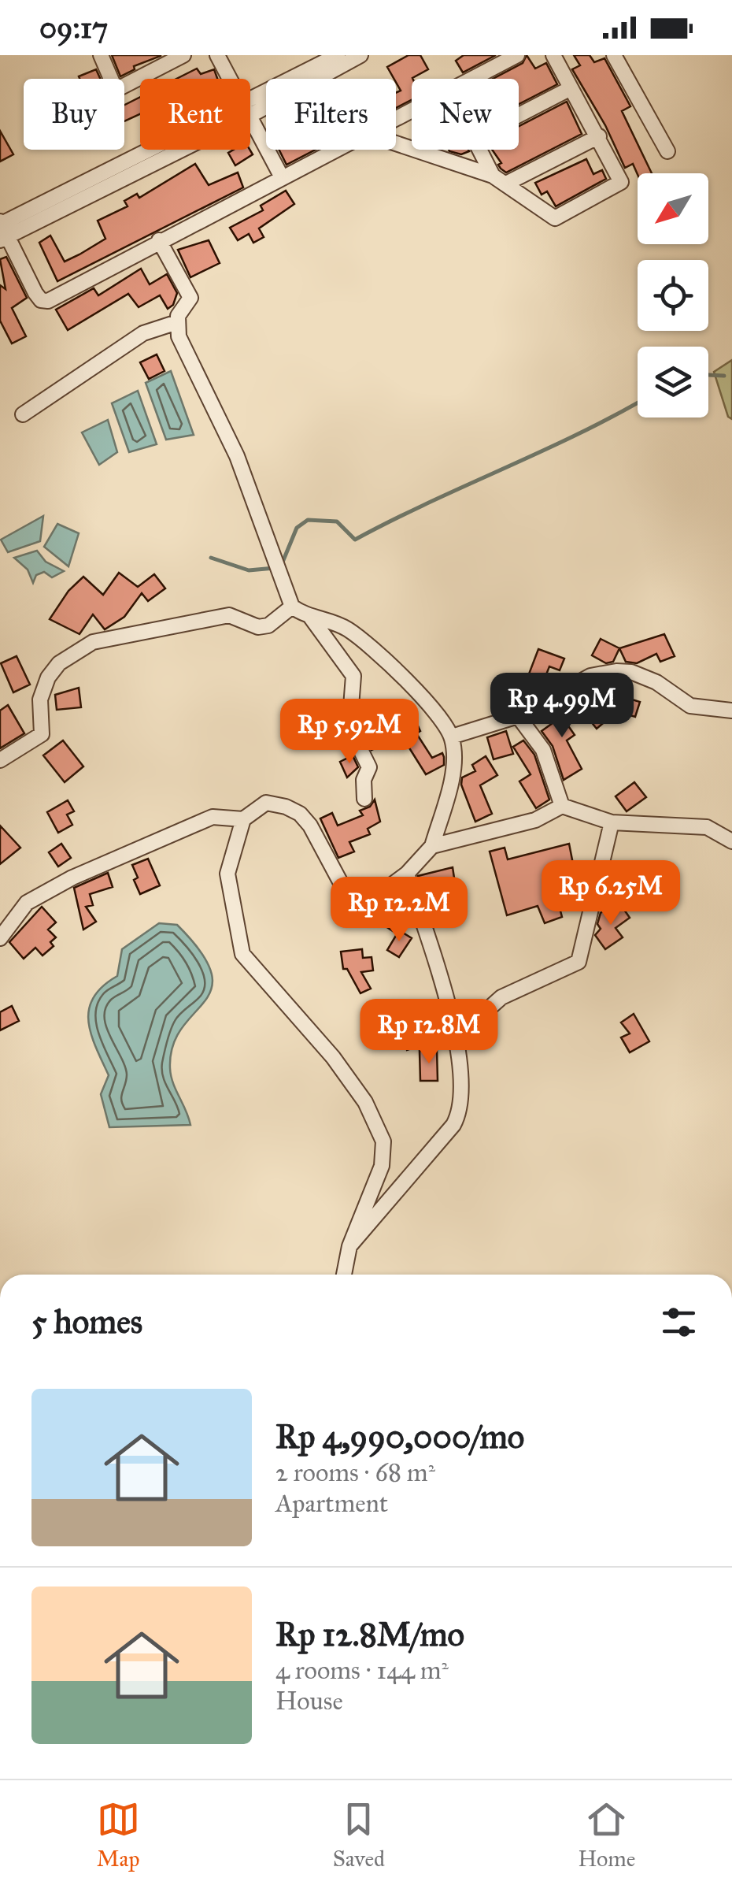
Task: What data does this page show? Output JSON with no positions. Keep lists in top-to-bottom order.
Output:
{
  "north": "bottom left",
  "page": {
    "status": "09:17",
    "chip": [
      "Buy",
      "Rent",
      "Filters",
      "New"
    ],
    "price": [
      "Rp 4.99M",
      "Rp 5.92M",
      "Rp 6.25M",
      "Rp 12.2M",
      "Rp 12.8M"
    ],
    "heading": "5 homes",
    "list": [
      {
        "name": "Rp 4,990,000/mo",
        "note": "2 rooms · 68 m² · Apartment"
      },
      {
        "name": "Rp 12.8M/mo",
        "note": "4 rooms · 144 m² · House"
      }
    ],
    "tabs": ["Map", "Saved", "Home"]
  }
}
